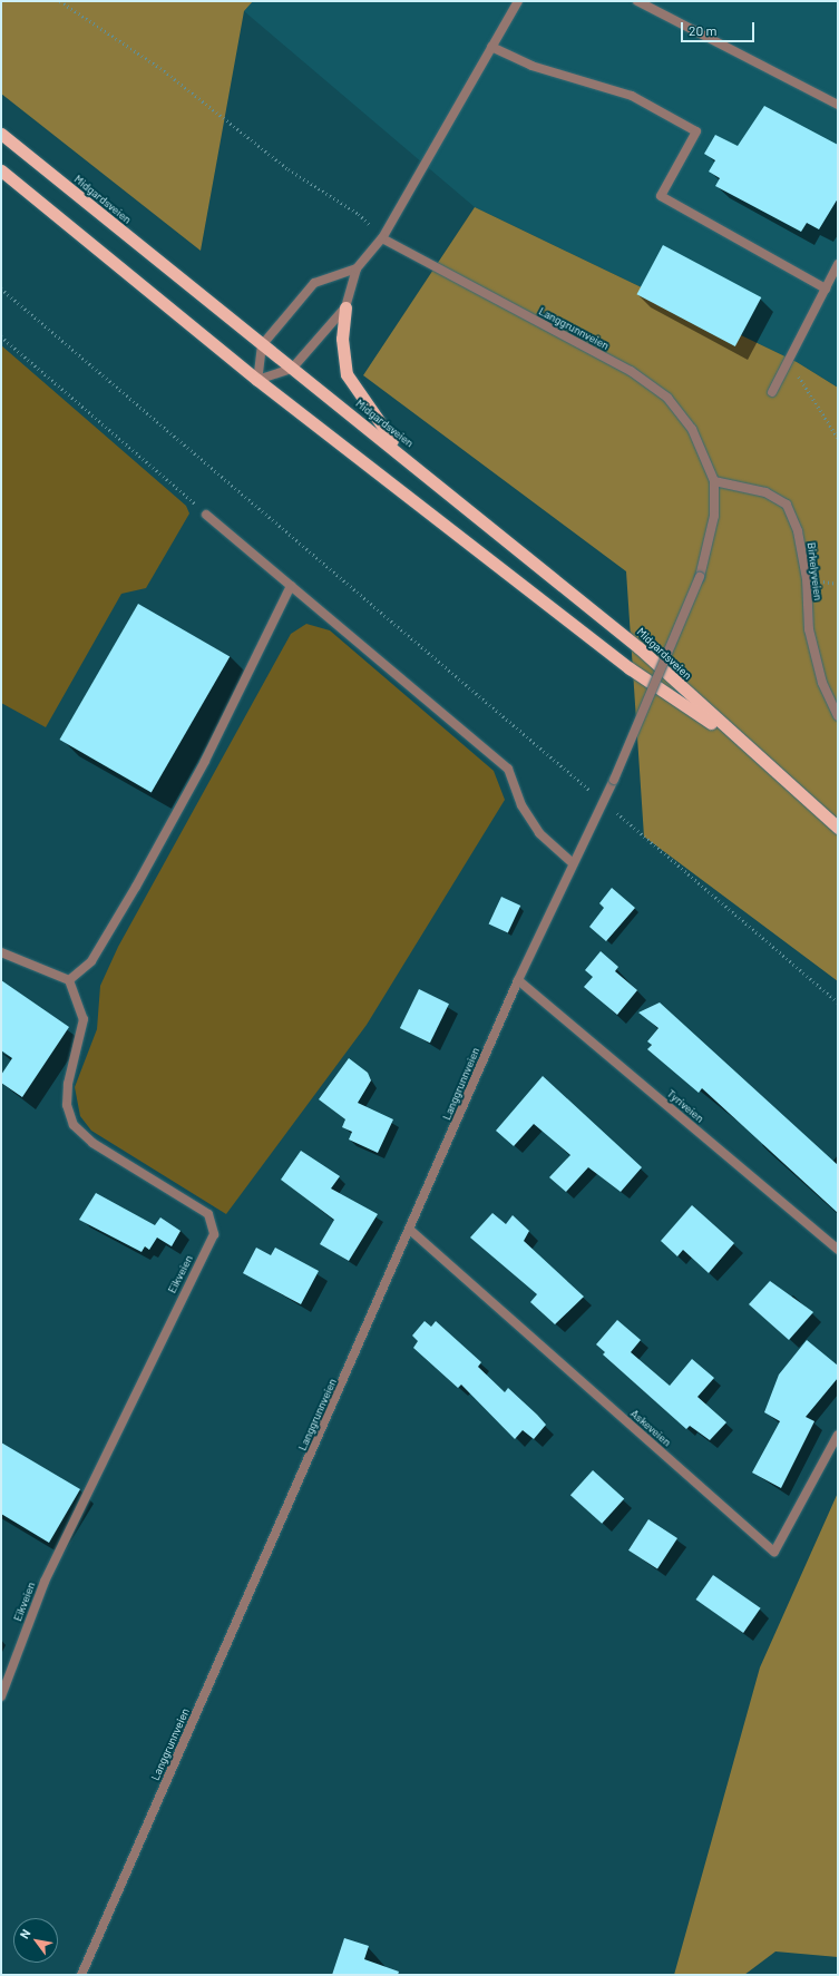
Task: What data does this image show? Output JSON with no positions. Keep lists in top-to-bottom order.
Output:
{
  "streets": {
    "highway": ["Midgardsveien"],
    "street": [
      "Langgrunnveien",
      "Birkelyveien",
      "Tyriveien",
      "Eikveien",
      "Askeveien"
    ]
  },
  "crossings": [
    ["Langgrunnveien", "Birkelyveien"],
    ["Langgrunnveien", "Tyriveien"],
    ["Langgrunnveien", "Askeveien"]
  ],
  "scale_bar": "20 m",
  "north": "top left"
}
